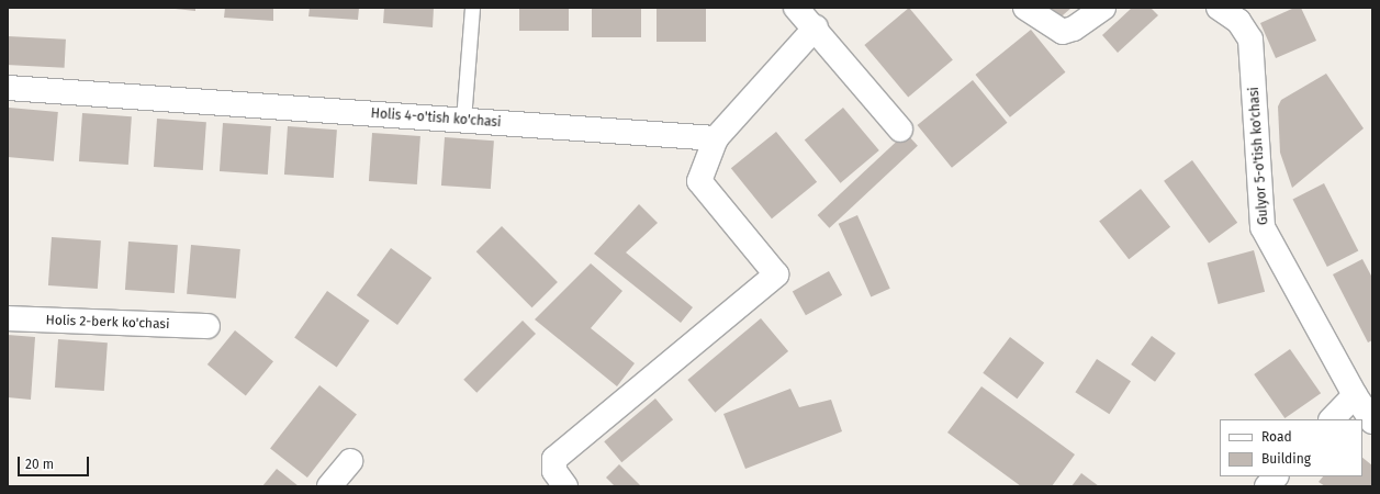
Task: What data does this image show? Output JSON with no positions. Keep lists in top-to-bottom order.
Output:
{
  "streets": {
    "street": ["Holis 4-o'tish ko'chasi", "Gulyor 5-o'tish ko'chasi", "Holis 2-berk ko'chasi"]
  },
  "legend": ["Road", "Building"],
  "scale_bar": "20 m"
}
